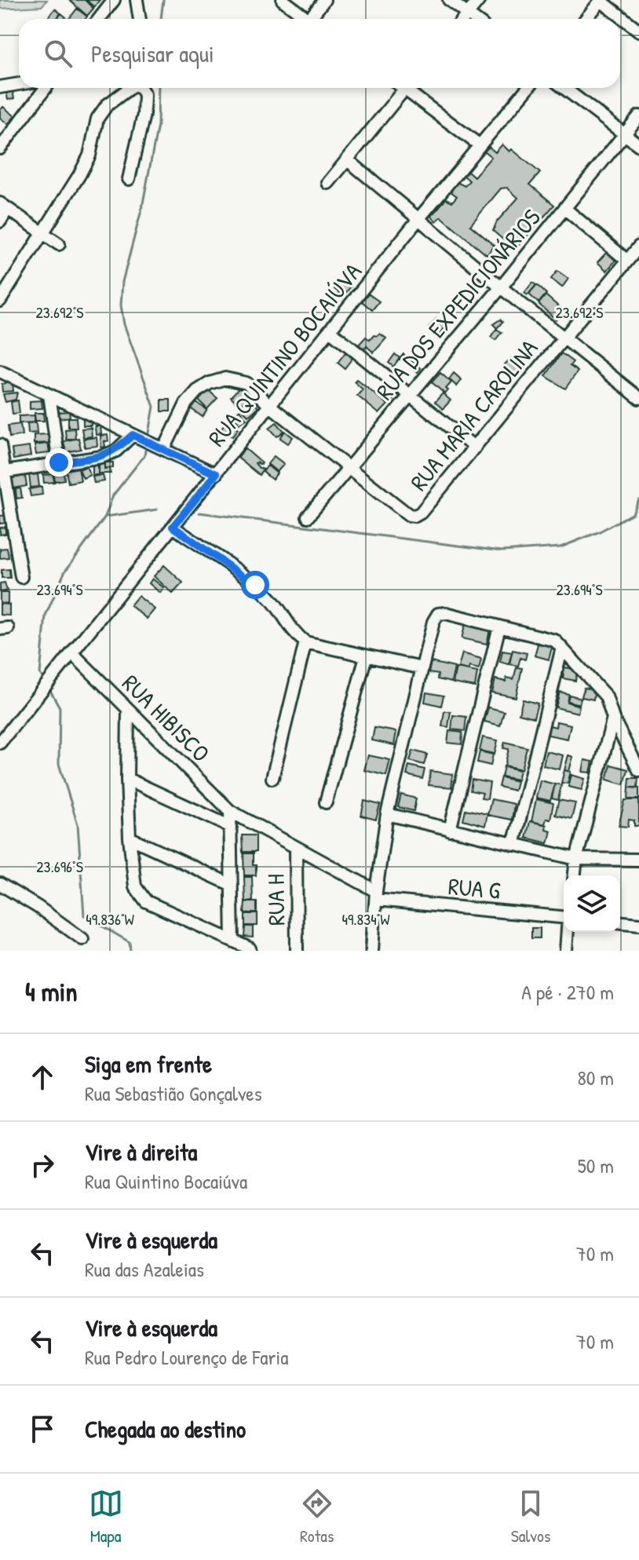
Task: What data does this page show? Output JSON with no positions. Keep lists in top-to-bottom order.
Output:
{
  "streets": {
    "street": [
      "RUA DOS EXPEDICIONÁRIOS",
      "RUA QUINTINO BOCAIÚVA",
      "RUA MARIA CAROLINA",
      "RUA HIBISCO",
      "RUA G",
      "RUA H"
    ]
  },
  "crossings": [
    ["RUA DOS EXPEDICIONÁRIOS", "RUA MARIA CAROLINA"],
    ["RUA QUINTINO BOCAIÚVA", "RUA HIBISCO"],
    ["RUA HIBISCO", "RUA G"],
    ["RUA HIBISCO", "RUA H"]
  ],
  "page": {
    "search": "Pesquisar aqui",
    "heading": ["4 min", "A pé · 270 m"],
    "list": [
      ["Siga em frente", "Rua Sebastião Gonçalves", "80 m"],
      ["Vire à direita", "Rua Quintino Bocaiúva", "50 m"],
      ["Vire à esquerda", "Rua das Azaleias", "70 m"],
      ["Vire à esquerda", "Rua Pedro Lourenço de Faria", "70 m"],
      "Chegada ao destino"
    ],
    "nav": ["Mapa", "Rotas", "Salvos"]
  },
  "coordinates": [
    "23.692°S",
    "23.694°S",
    "23.696°S",
    "49.836°W",
    "49.834°W"
  ]
}
